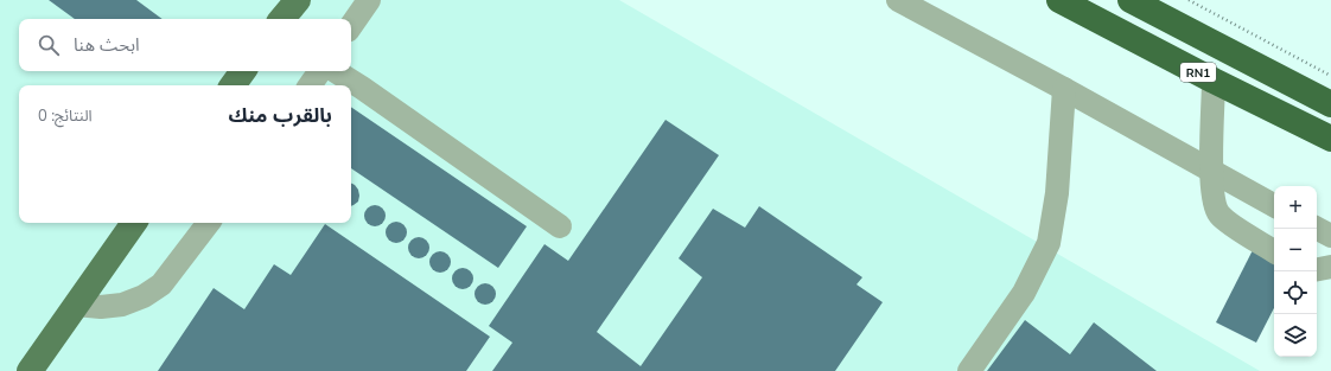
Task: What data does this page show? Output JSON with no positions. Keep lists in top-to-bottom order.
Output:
{
  "streets": {
    "highway": ["RN1"]
  },
  "page": {
    "search": "ابحث هنا",
    "heading": ["بالقرب منك", "النتائج: 0"],
    "map_buttons": ["+", "−"]
  }
}
